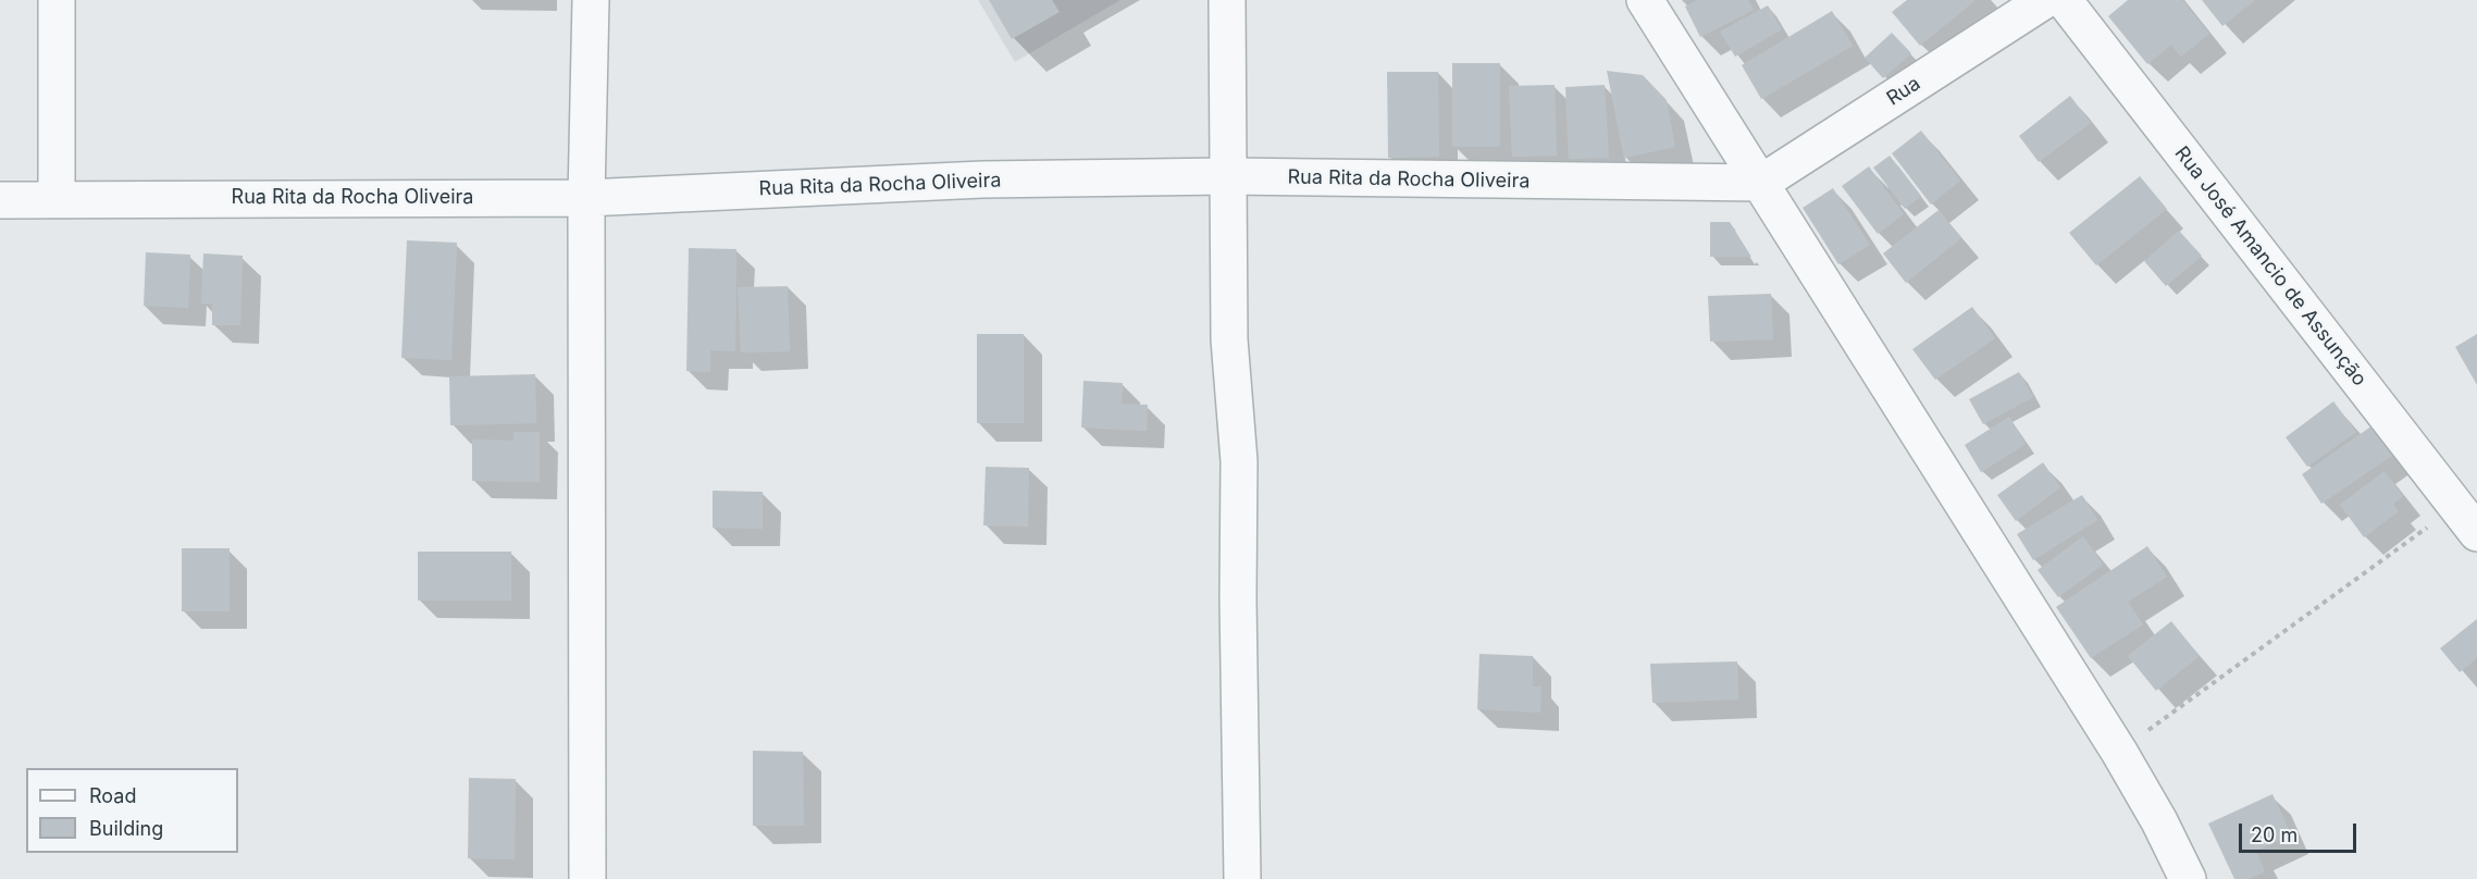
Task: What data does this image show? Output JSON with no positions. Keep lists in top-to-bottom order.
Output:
{
  "streets": {
    "street": ["Rua", "Rua Rita da Rocha Oliveira", "Rua José Amancio de Assunção"]
  },
  "crossings": [
    ["Rua", "Rua Rita da Rocha Oliveira"]
  ],
  "legend": ["Road", "Building"],
  "scale_bar": "20 m"
}
